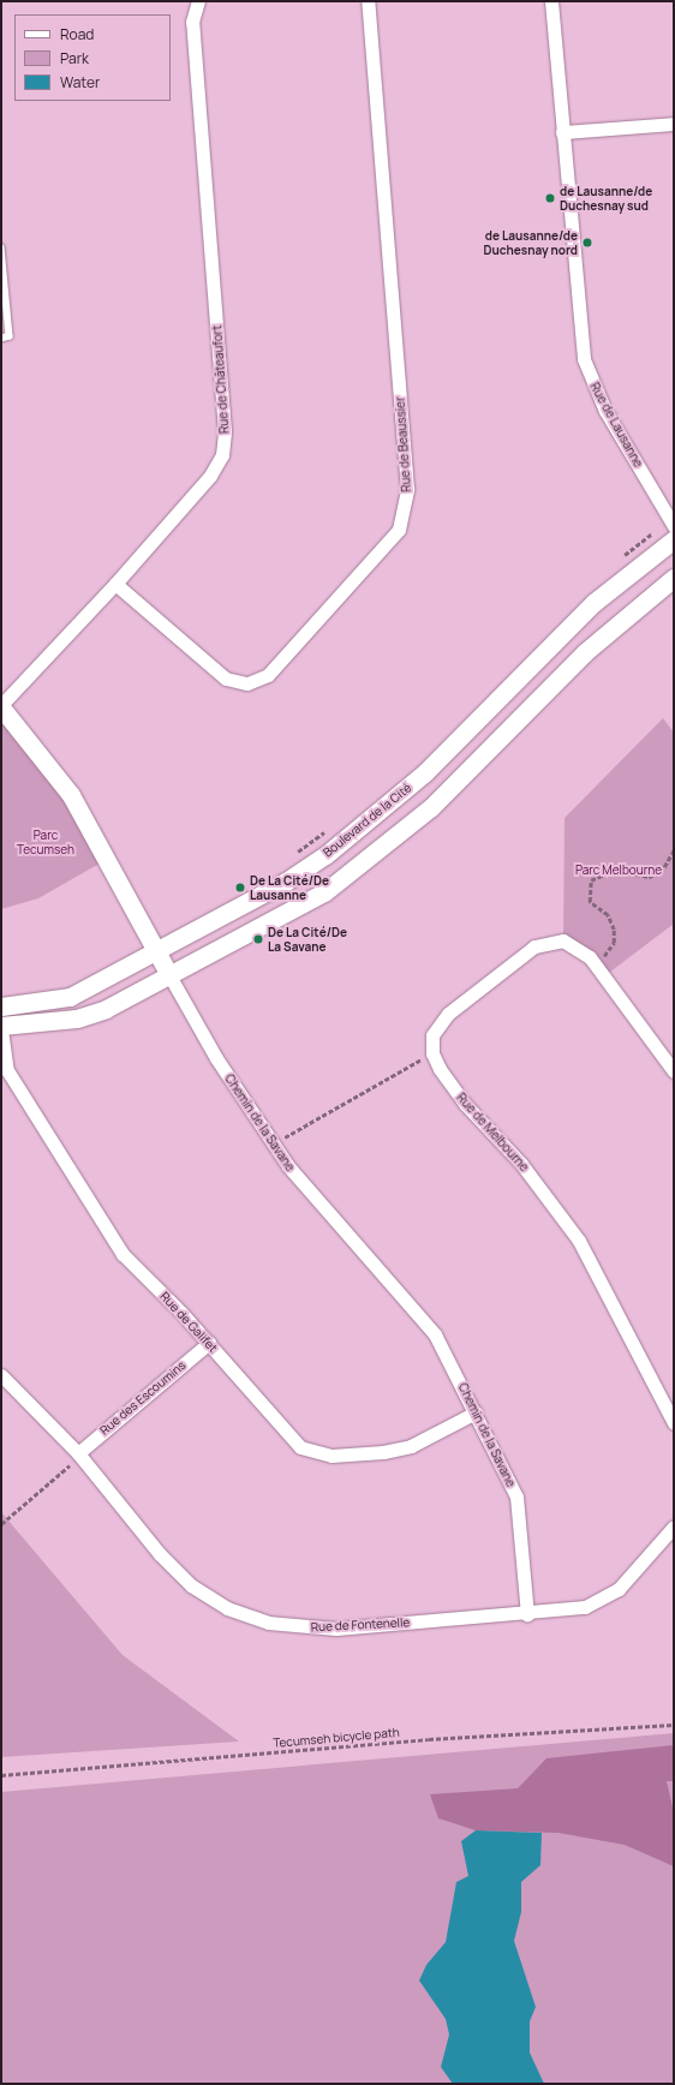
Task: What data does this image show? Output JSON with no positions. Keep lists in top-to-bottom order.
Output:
{
  "streets": {
    "street": [
      "Rue de Châteaufort",
      "Rue de Lausanne",
      "Rue de Beaussier",
      "Boulevard de la Cité",
      "Chemin de la Savane",
      "Rue de Melbourne",
      "Rue de Galifet",
      "Rue des Escoumins",
      "Rue de Fontenelle"
    ],
    "path": ["Tecumseh bicycle path"]
  },
  "crossings": [
    ["Rue de Châteaufort", "Rue de Beaussier"],
    ["Rue de Châteaufort", "Chemin de la Savane"],
    ["Boulevard de la Cité", "Chemin de la Savane"],
    ["Chemin de la Savane", "Rue de Galifet"],
    ["Chemin de la Savane", "Rue de Fontenelle"],
    ["Rue de Galifet", "Rue des Escoumins"],
    ["Rue des Escoumins", "Rue de Fontenelle"]
  ],
  "parks": ["Parc Tecumseh", "Parc Melbourne"],
  "places": [
    "de Lausanne/de Duchesnay sud",
    "de Lausanne/de Duchesnay nord",
    "De La Cité/De Lausanne",
    "De La Cité/De La Savane"
  ],
  "legend": ["Road", "Park", "Water"]
}
